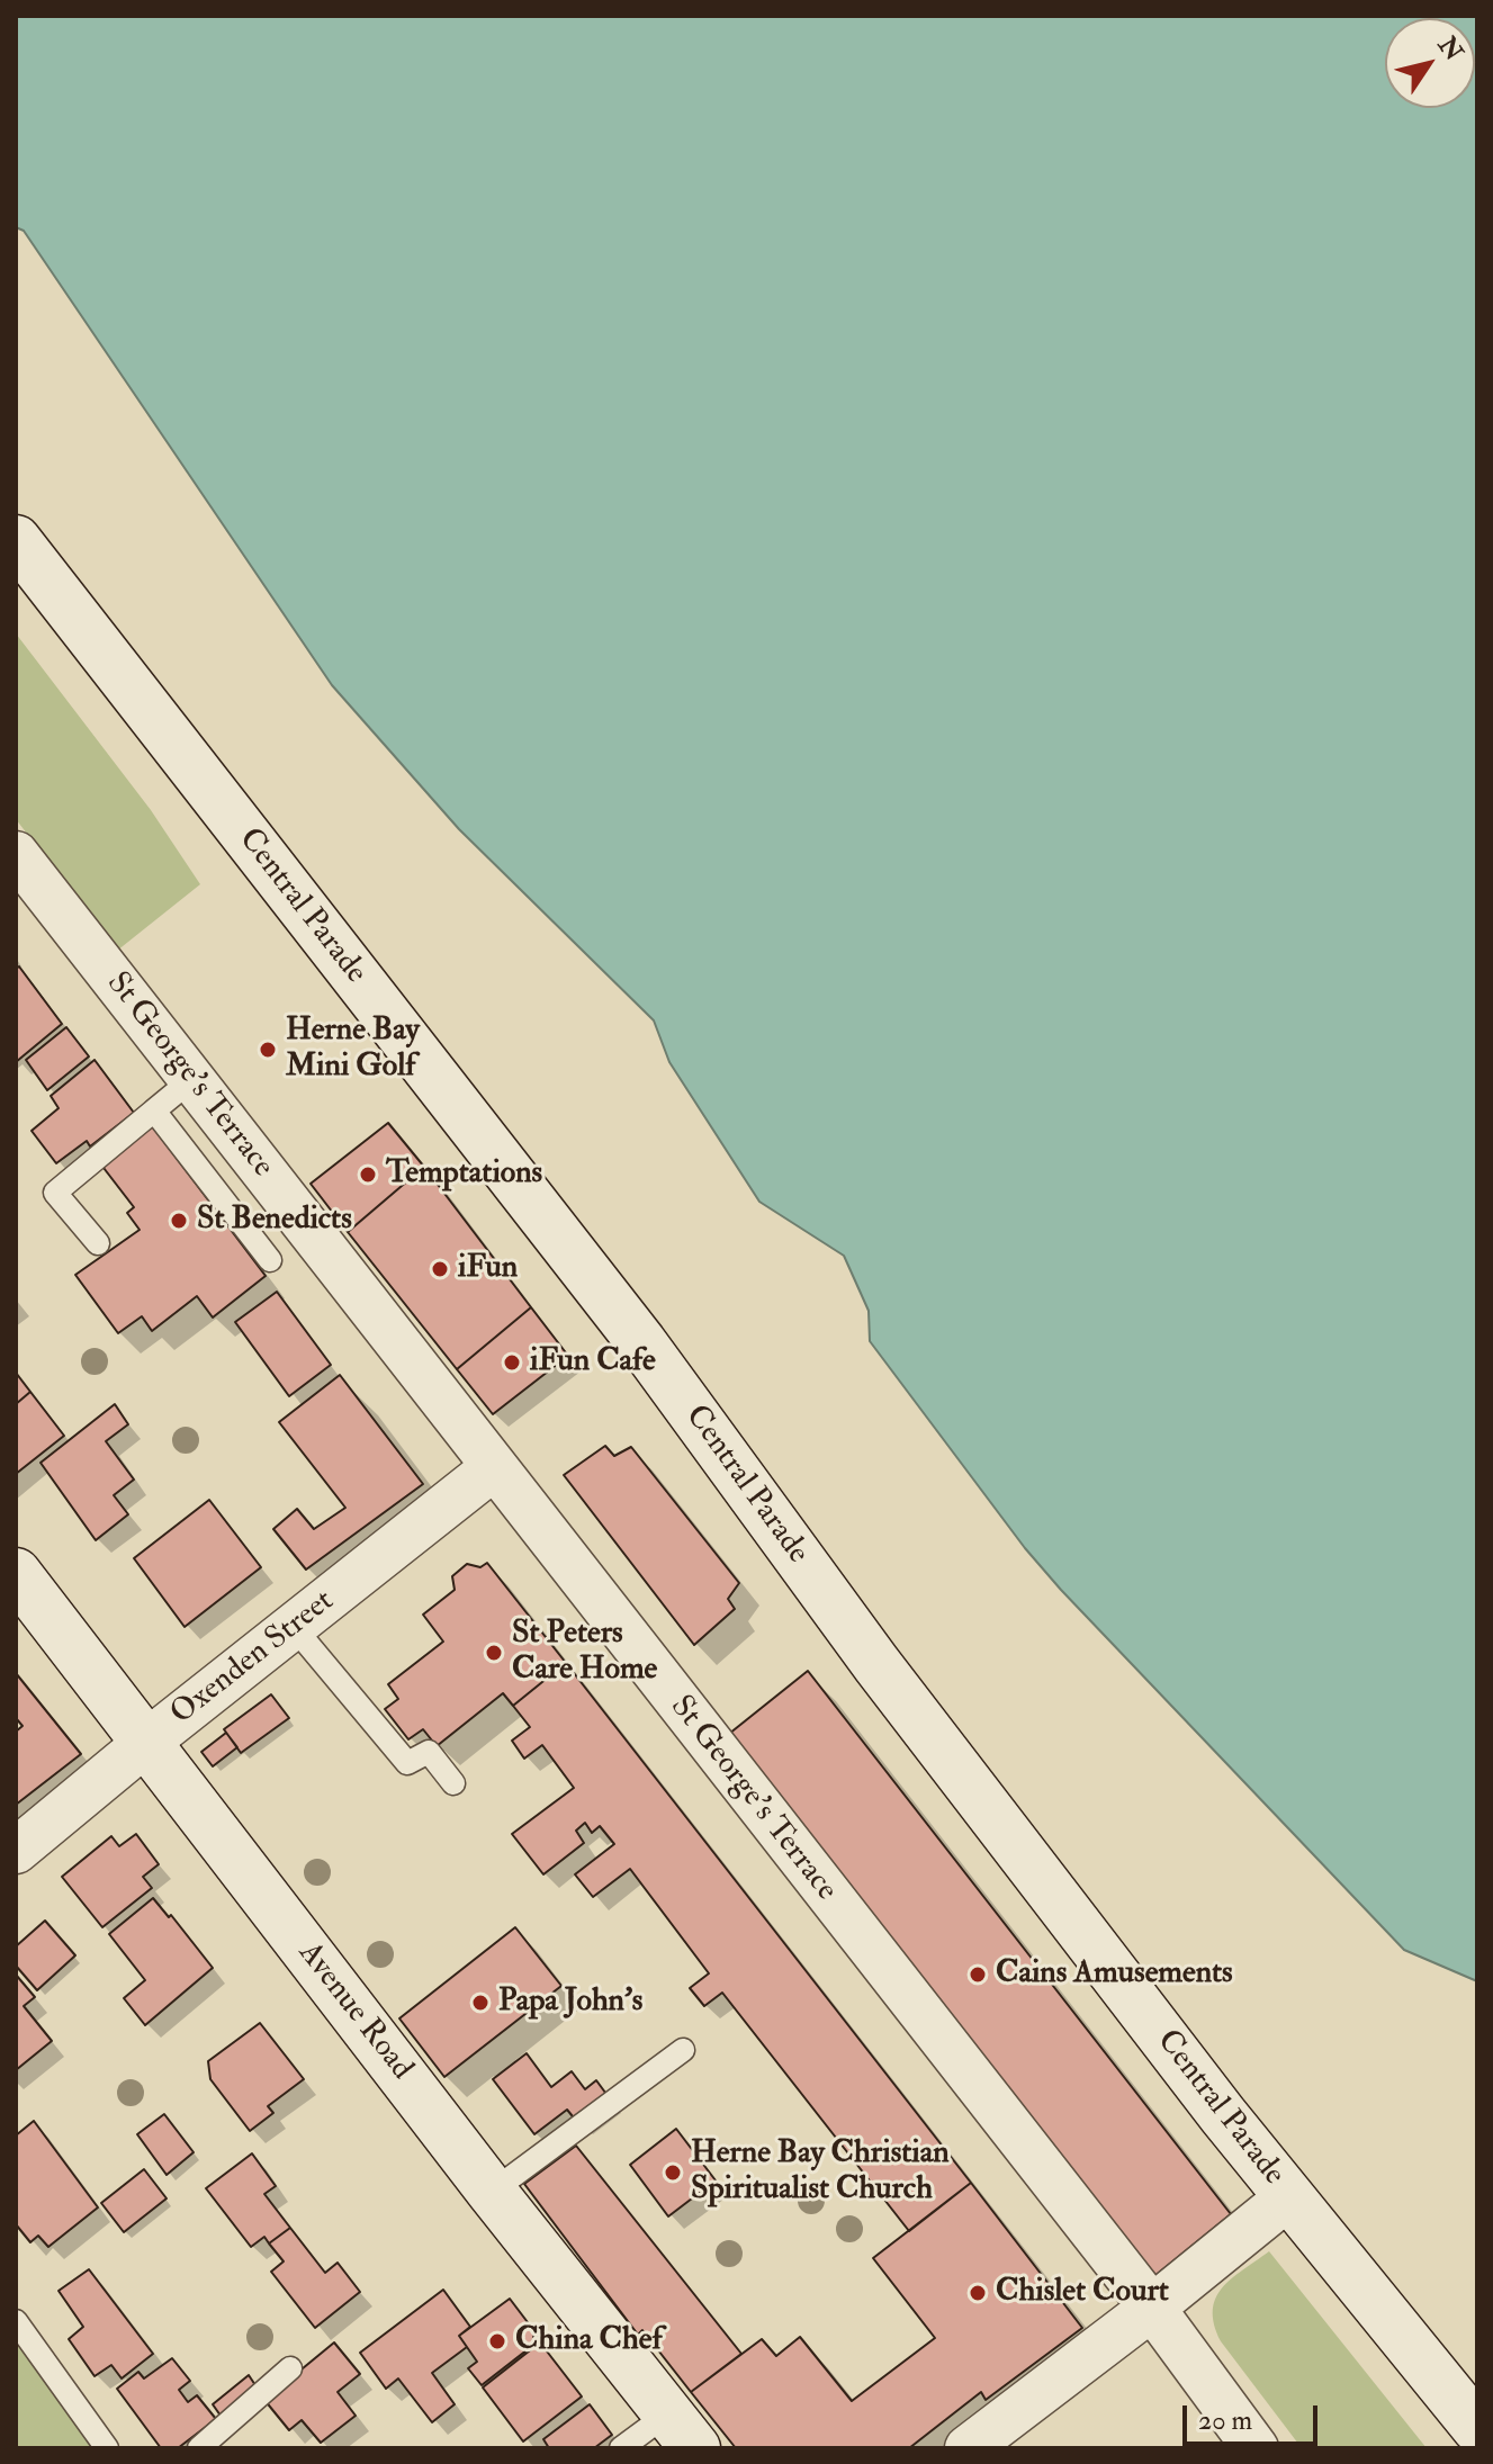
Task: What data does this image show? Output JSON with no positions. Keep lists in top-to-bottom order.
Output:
{
  "streets": {
    "street": [
      "Central Parade",
      "St George's Terrace",
      "Oxenden Street",
      "Avenue Road"
    ]
  },
  "crossings": [
    ["St George's Terrace", "Oxenden Street"],
    ["Oxenden Street", "Avenue Road"]
  ],
  "places": [
    "Herne Bay Mini Golf",
    "Temptations",
    "St Benedicts",
    "iFun",
    "iFun Cafe",
    "St Peters Care Home",
    "Cains Amusements",
    "Papa John's",
    "Herne Bay Christian Spiritualist Church",
    "Chislet Court",
    "China Chef"
  ],
  "scale_bar": "20 m",
  "north": "top right"
}
